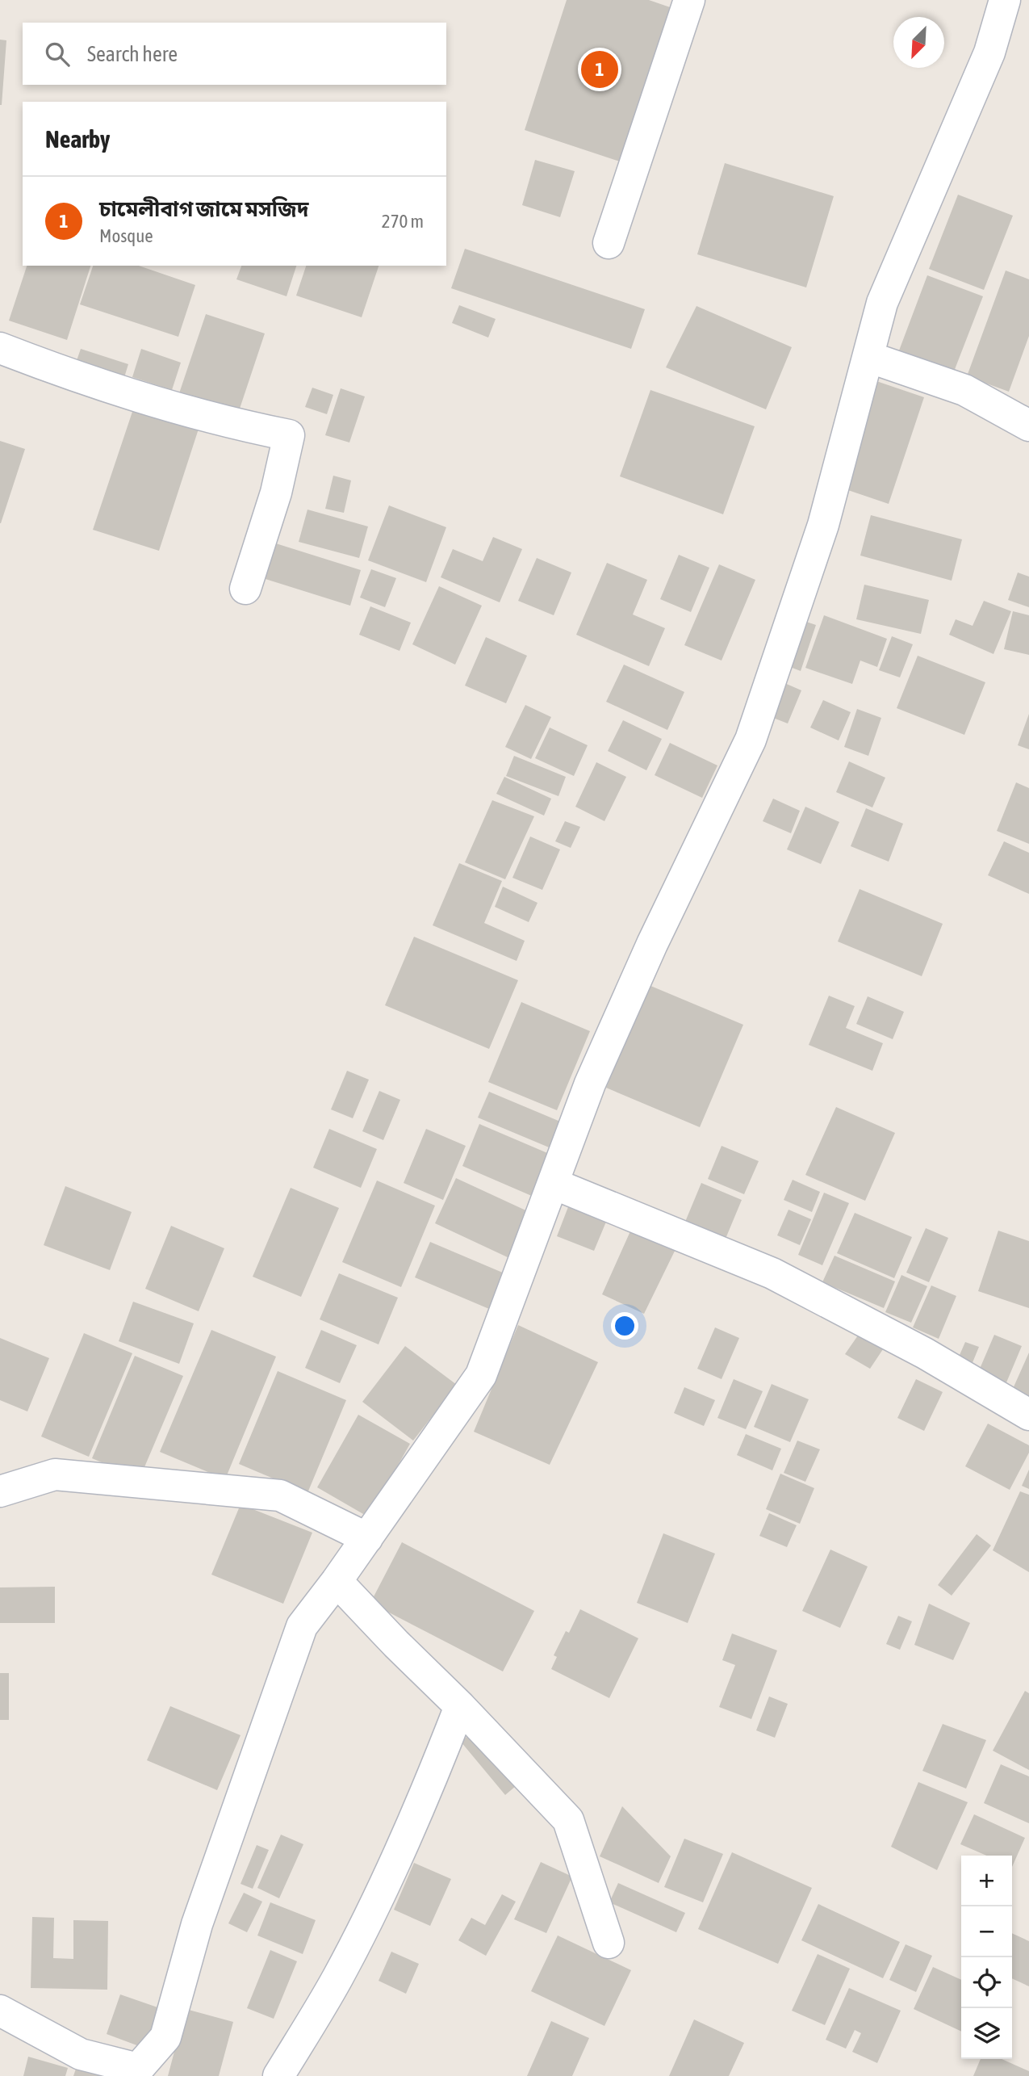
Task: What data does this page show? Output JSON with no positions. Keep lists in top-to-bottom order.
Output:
{
  "north": "bottom left",
  "page": {
    "search": "Search here",
    "pins": "1",
    "heading": "Nearby",
    "list": [
      {
        "mark": "1",
        "name": "চামেলীবাগ জামে মসজিদ",
        "note": "Mosque",
        "value": "270 m"
      }
    ],
    "map_buttons": ["+", "−"]
  }
}
